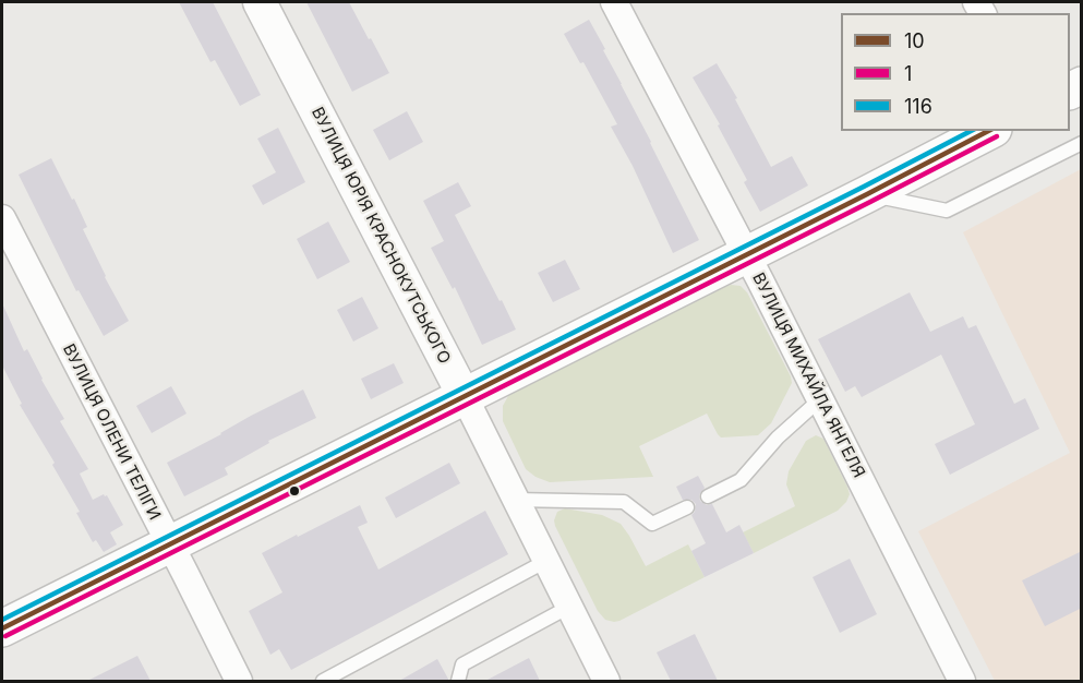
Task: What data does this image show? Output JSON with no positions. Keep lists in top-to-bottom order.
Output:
{
  "streets": {
    "street": ["ВУЛИЦЯ ЮРІЯ КРАСНОКУТСЬКОГО", "ВУЛИЦЯ МИХАЙЛА ЯНГЕЛЯ", "ВУЛИЦЯ ОЛЕНИ ТЕЛІГИ"]
  },
  "lines": ["transit line 10", "transit line 116", "transit line 1"],
  "legend": ["10", "1", "116"]
}
